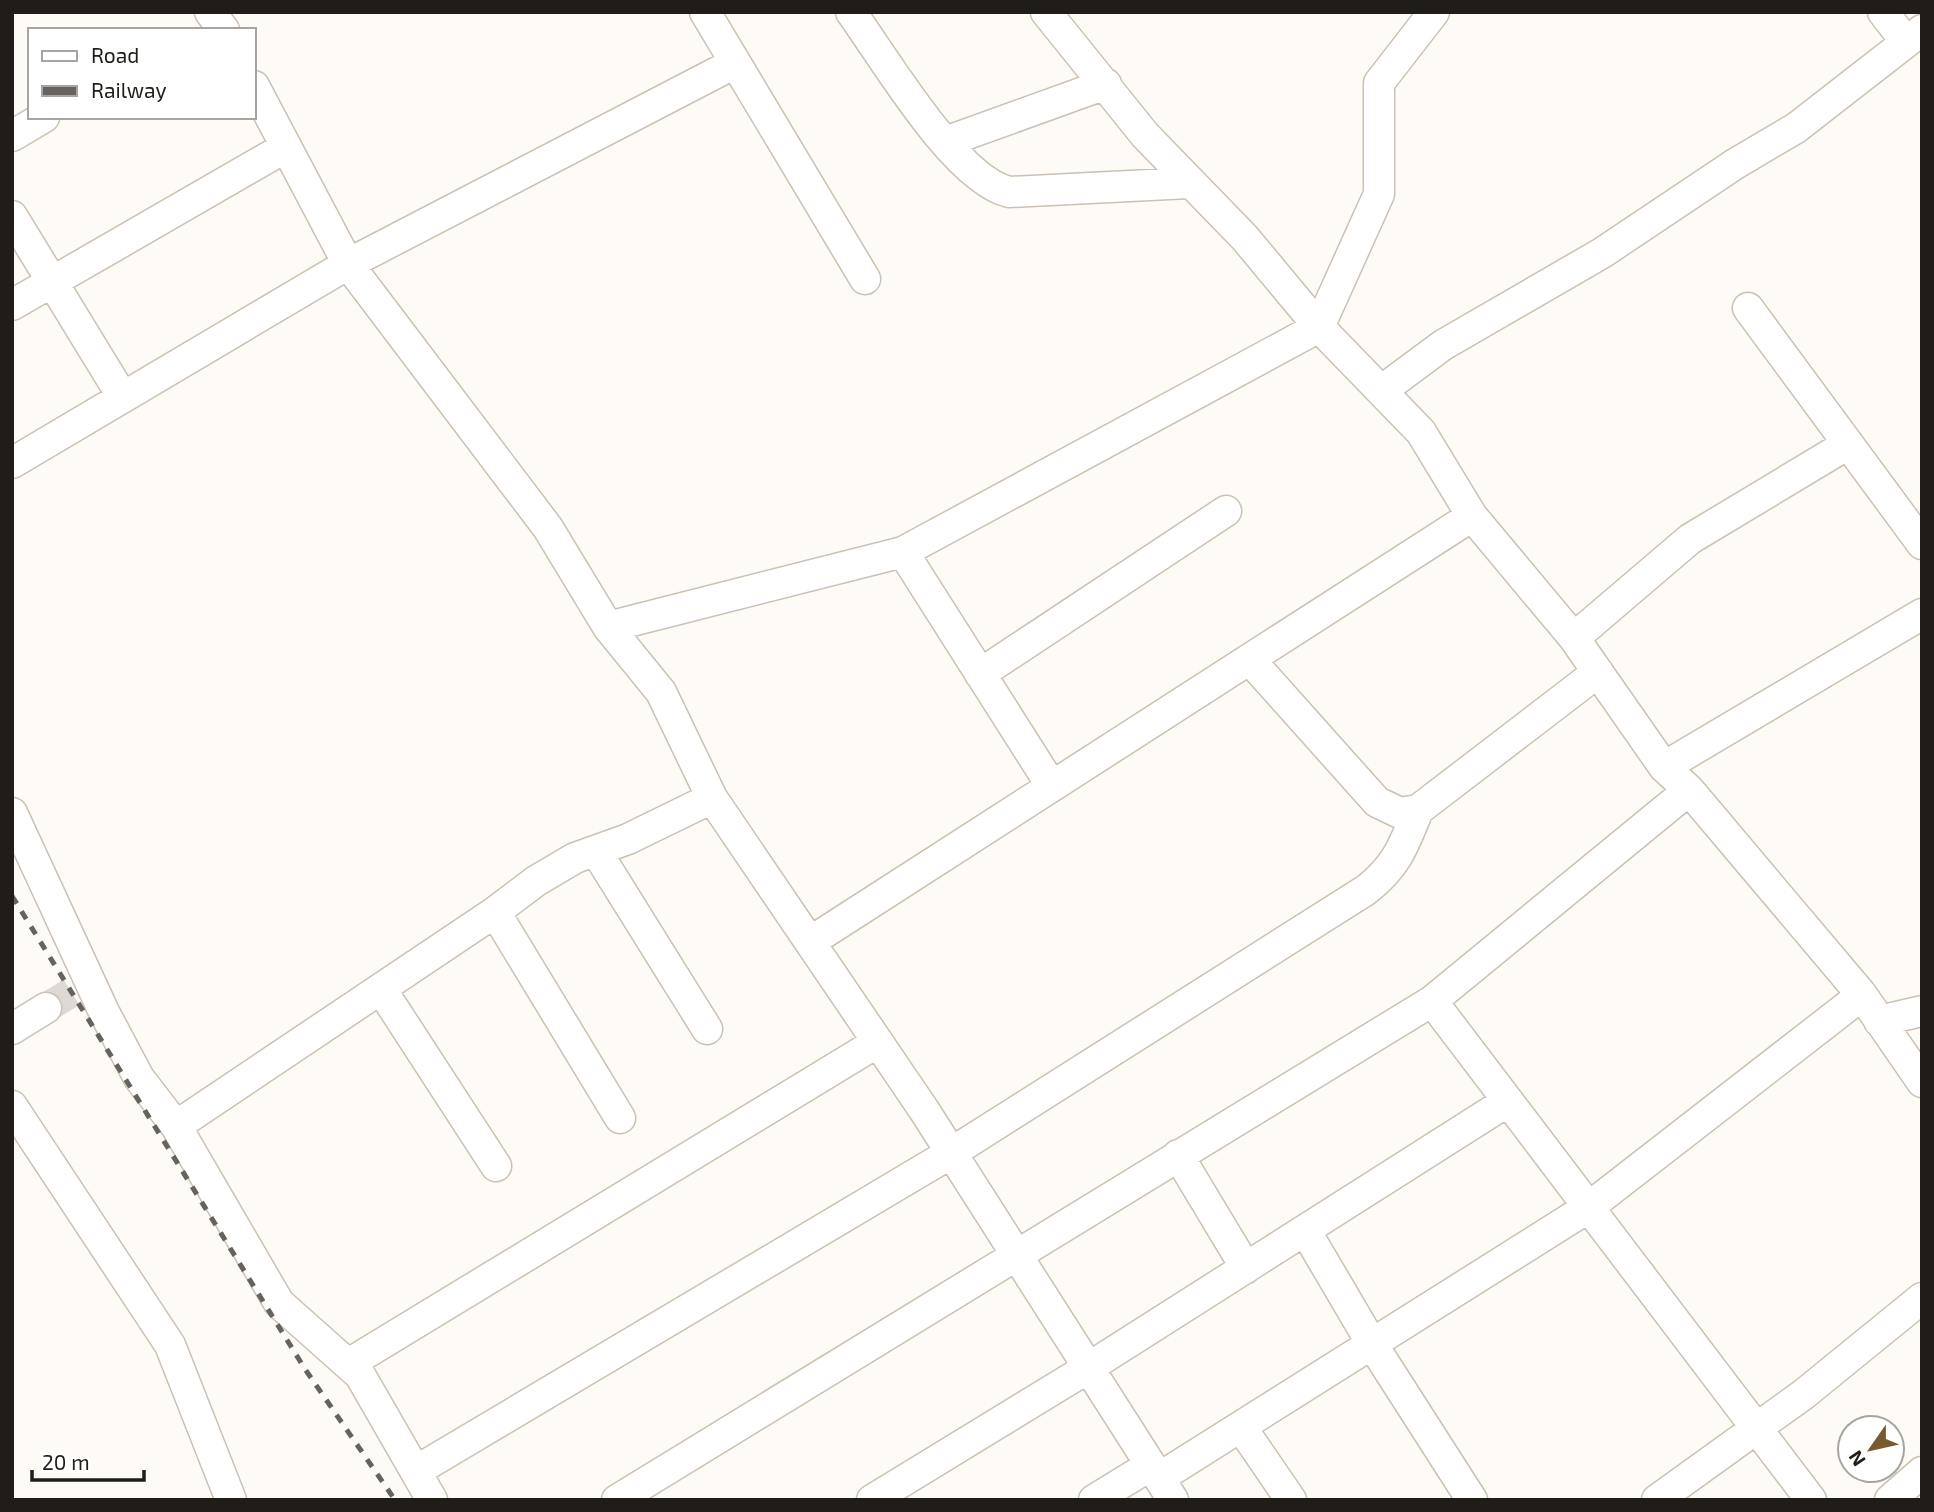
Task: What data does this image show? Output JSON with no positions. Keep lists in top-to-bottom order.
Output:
{
  "legend": ["Road", "Railway"],
  "scale_bar": "20 m",
  "north": "bottom left"
}
